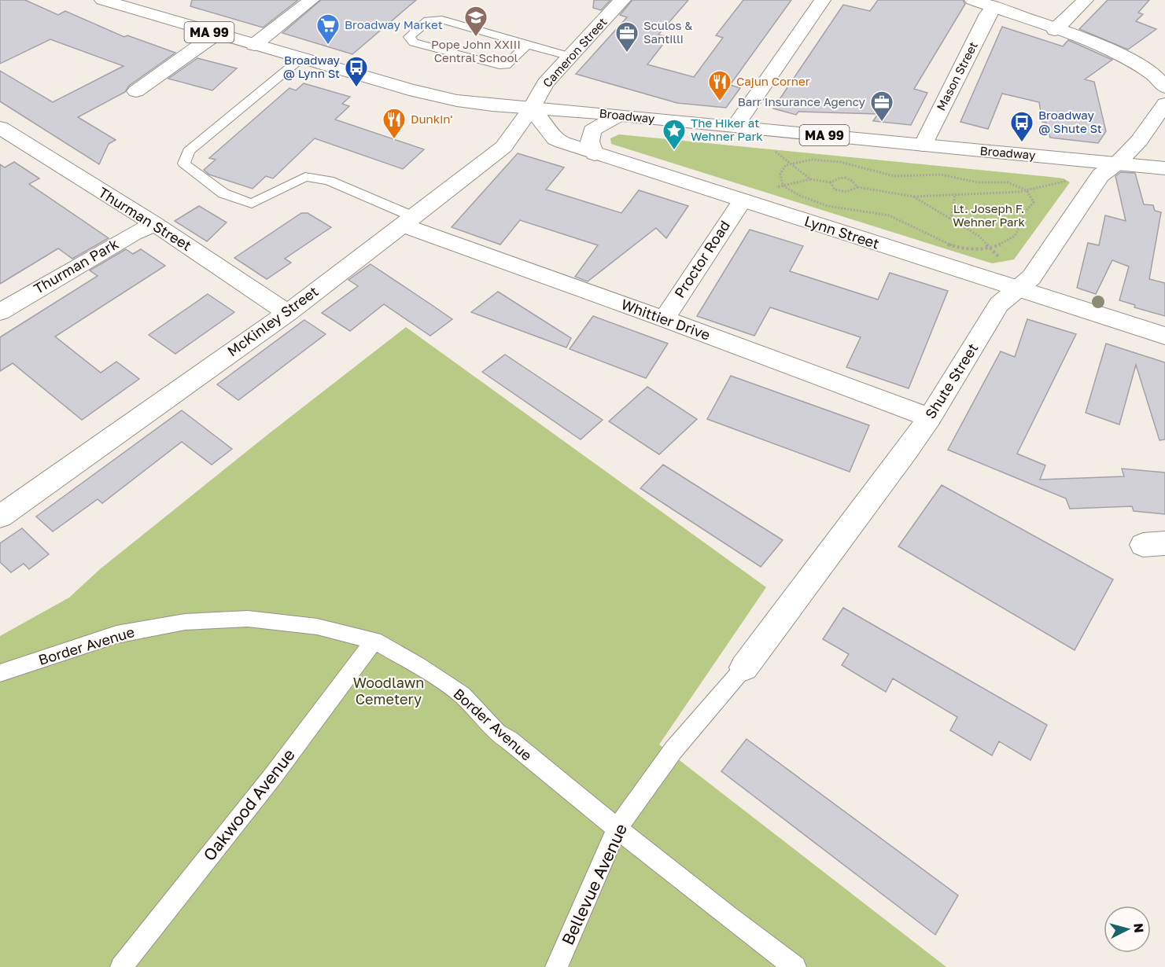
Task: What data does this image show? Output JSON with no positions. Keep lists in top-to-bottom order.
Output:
{
  "streets": {
    "street": [
      "MA 99",
      "Cameron Street",
      "Mason Street",
      "Broadway",
      "Thurman Street",
      "Lynn Street",
      "Proctor Road",
      "Thurman Park",
      "Whittier Drive",
      "McKinley Street",
      "Shute Street"
    ],
    "lane": ["Border Avenue", "Oakwood Avenue", "Bellevue Avenue"]
  },
  "crossings": [
    ["Cameron Street", "Broadway"],
    ["Cameron Street", "Lynn Street"],
    ["Cameron Street", "McKinley Street"],
    ["Mason Street", "Broadway"],
    ["Broadway", "Lynn Street"],
    ["Broadway", "McKinley Street"],
    ["Broadway", "Shute Street"],
    ["Thurman Street", "Thurman Park"],
    ["Thurman Street", "McKinley Street"],
    ["Lynn Street", "Proctor Road"],
    ["Lynn Street", "McKinley Street"],
    ["Lynn Street", "Shute Street"],
    ["Proctor Road", "Whittier Drive"],
    ["Whittier Drive", "McKinley Street"],
    ["Whittier Drive", "Shute Street"],
    ["Shute Street", "Bellevue Avenue"],
    ["Border Avenue", "Oakwood Avenue"],
    ["Border Avenue", "Bellevue Avenue"]
  ],
  "parks": ["Lt. Joseph F. Wehner Park", "Woodlawn Cemetery"],
  "places": {
    "school or university": ["Pope John XXIII Central School"],
    "supermarket": ["Broadway Market"],
    "office": ["Sculos & Santilli", "Barr Insurance Agency"],
    "bus stop": ["Broadway @ Lynn St", "Broadway @ Shute St"],
    "restaurant": ["Cajun Corner", "Dunkin'"],
    "place": ["The Hiker at Wehner Park"]
  },
  "north": "right"
}
